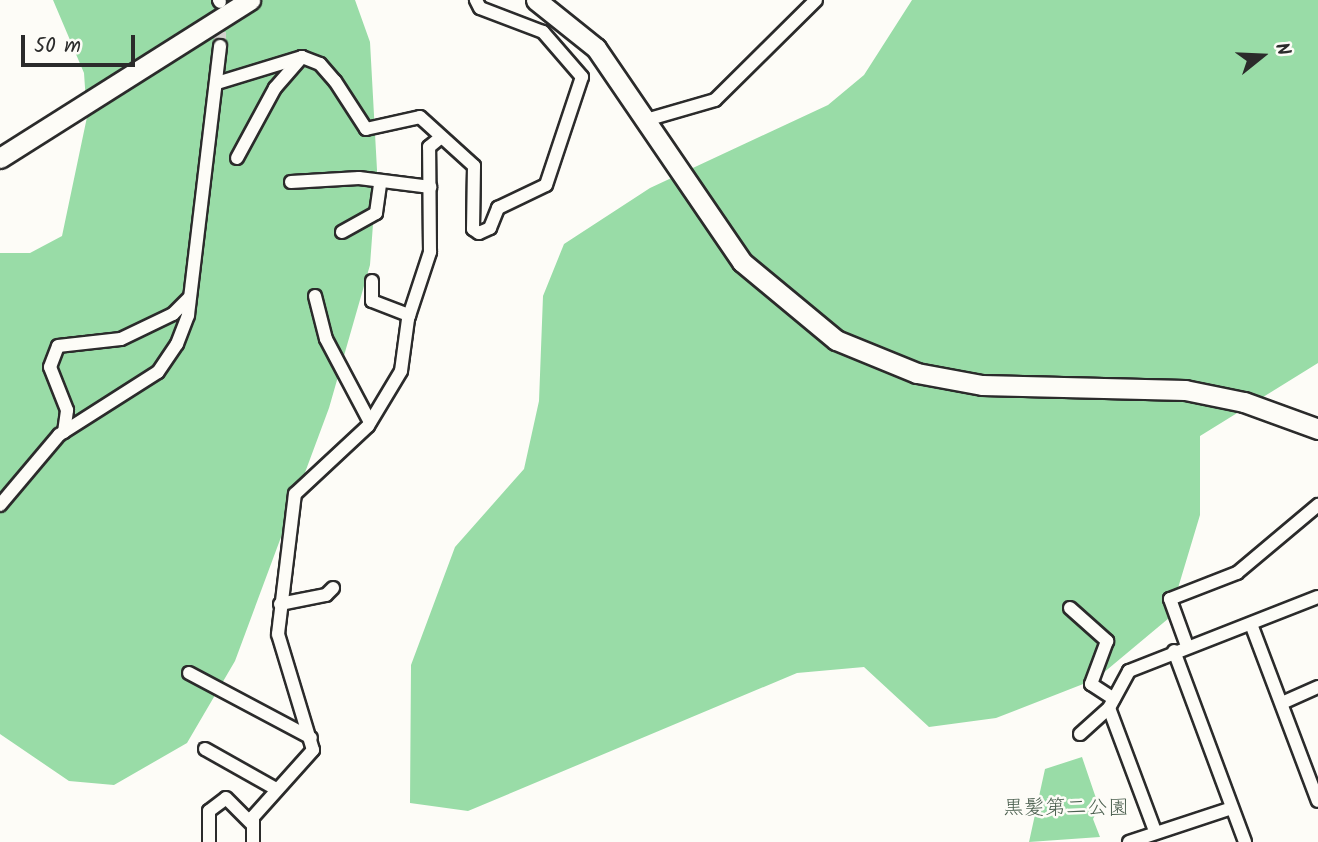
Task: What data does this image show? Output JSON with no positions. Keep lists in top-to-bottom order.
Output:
{
  "parks": ["黒髪第二公園"],
  "scale_bar": "50 m",
  "north": "right"
}
